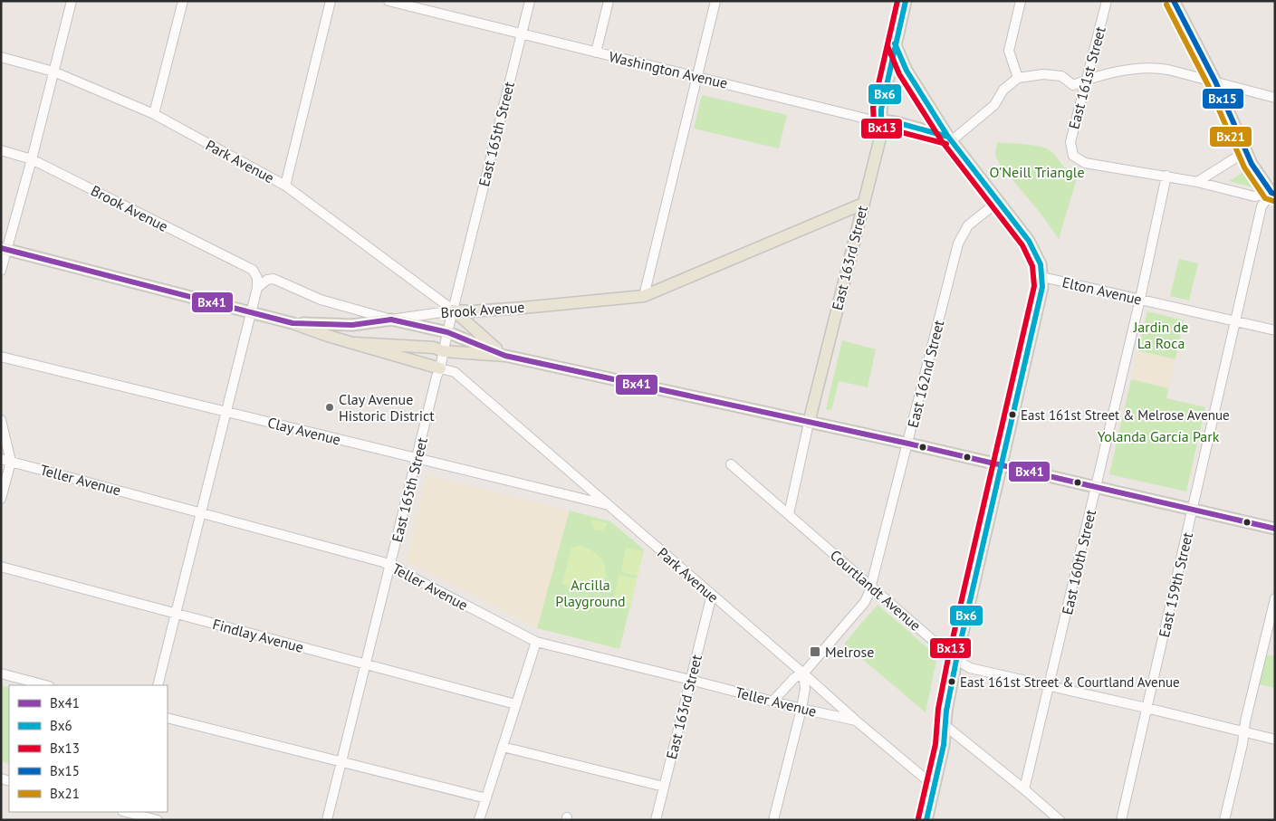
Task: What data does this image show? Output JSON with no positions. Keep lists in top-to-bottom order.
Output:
{
  "streets": {
    "main road": [
      "Washington Avenue",
      "Brook Avenue",
      "East 163rd Street",
      "Elton Avenue"
    ],
    "street": [
      "East 161st Street",
      "East 165th Street",
      "Park Avenue",
      "East 162nd Street",
      "Clay Avenue",
      "Teller Avenue",
      "East 160th Street",
      "East 159th Street",
      "Courtlandt Avenue",
      "Findlay Avenue"
    ]
  },
  "crossings": [
    ["Washington Avenue", "East 165th Street"],
    ["Washington Avenue", "East 163rd Street"],
    ["Washington Avenue", "Elton Avenue"],
    ["East 161st Street", "East 160th Street"],
    ["East 165th Street", "Park Avenue"],
    ["East 165th Street", "Brook Avenue"],
    ["East 165th Street", "Clay Avenue"],
    ["East 165th Street", "Teller Avenue"],
    ["East 165th Street", "Findlay Avenue"],
    ["Park Avenue", "Brook Avenue"],
    ["Park Avenue", "East 163rd Street"],
    ["Park Avenue", "East 162nd Street"],
    ["Park Avenue", "Clay Avenue"],
    ["Park Avenue", "Teller Avenue"],
    ["Brook Avenue", "East 163rd Street"],
    ["East 163rd Street", "Elton Avenue"],
    ["East 163rd Street", "Teller Avenue"],
    ["East 163rd Street", "Courtlandt Avenue"],
    ["Elton Avenue", "East 162nd Street"],
    ["Elton Avenue", "East 160th Street"],
    ["Elton Avenue", "East 159th Street"],
    ["East 162nd Street", "Teller Avenue"],
    ["East 162nd Street", "Courtlandt Avenue"],
    ["East 160th Street", "Courtlandt Avenue"],
    ["East 159th Street", "Courtlandt Avenue"]
  ],
  "parks": [
    "O'Neill Triangle",
    "Jardin de La Roca",
    "Yolanda García Park",
    "Arcilla Playground"
  ],
  "places": {
    "other": ["Clay Avenue Historic District", "East 161st Street & Melrose Avenue", "East 161st Street & Courtland Avenue"],
    "transit": ["Melrose"]
  },
  "lines": [
    "transit line Bx6",
    "transit line Bx13",
    "transit line Bx15",
    "transit line Bx21",
    "transit line Bx41"
  ],
  "legend": [
    "Bx41",
    "Bx6",
    "Bx13",
    "Bx15",
    "Bx21"
  ]
}
